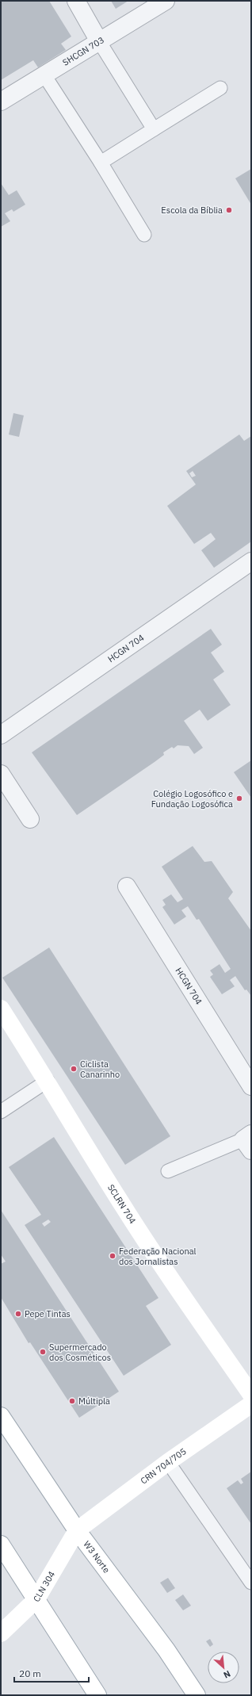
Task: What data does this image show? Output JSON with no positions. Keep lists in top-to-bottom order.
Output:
{
  "streets": {
    "street": [
      "SHCGN 703",
      "HCGN 704",
      "SCLRN 704",
      "CRN 704/705",
      "W3 Norte",
      "CLN 304"
    ]
  },
  "crossings": [
    ["CRN 704/705", "W3 Norte"],
    ["CRN 704/705", "CLN 304"],
    ["W3 Norte", "CLN 304"]
  ],
  "places": [
    "Escola da Bíblia",
    "Colégio Logosófico e Fundação Logosófica",
    "Ciclista Canarinho",
    "Federação Nacional dos Jornalistas",
    "Pepe Tintas",
    "Supermercado dos Cosméticos",
    "Múltipla"
  ],
  "scale_bar": "20 m",
  "north": "bottom right"
}
